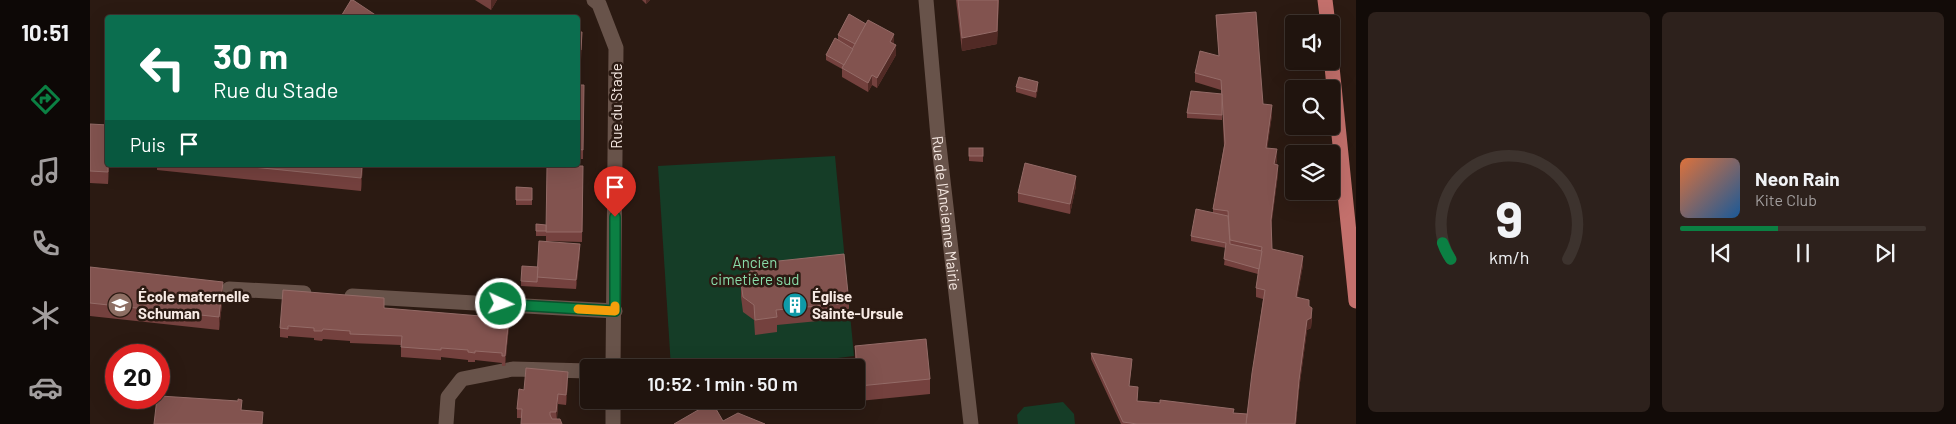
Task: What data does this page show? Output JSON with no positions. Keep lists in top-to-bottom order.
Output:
{
  "streets": {
    "street": ["Rue du Stade", "Rue de l'Ancienne Mairie"]
  },
  "parks": ["Ancien cimetière sud"],
  "places": {
    "school or university": ["École maternelle Schuman"],
    "building": ["Église Sainte-Ursule"]
  },
  "page": {
    "tabs": "10:51",
    "turn": ["30 m", "Rue du Stade"],
    "then": "Puis",
    "song": ["Neon Rain", "Kite Club"],
    "limit": "20",
    "trip": "10:52 · 1 min · 50 m",
    "gauge": ["9", "km/h"]
  }
}
